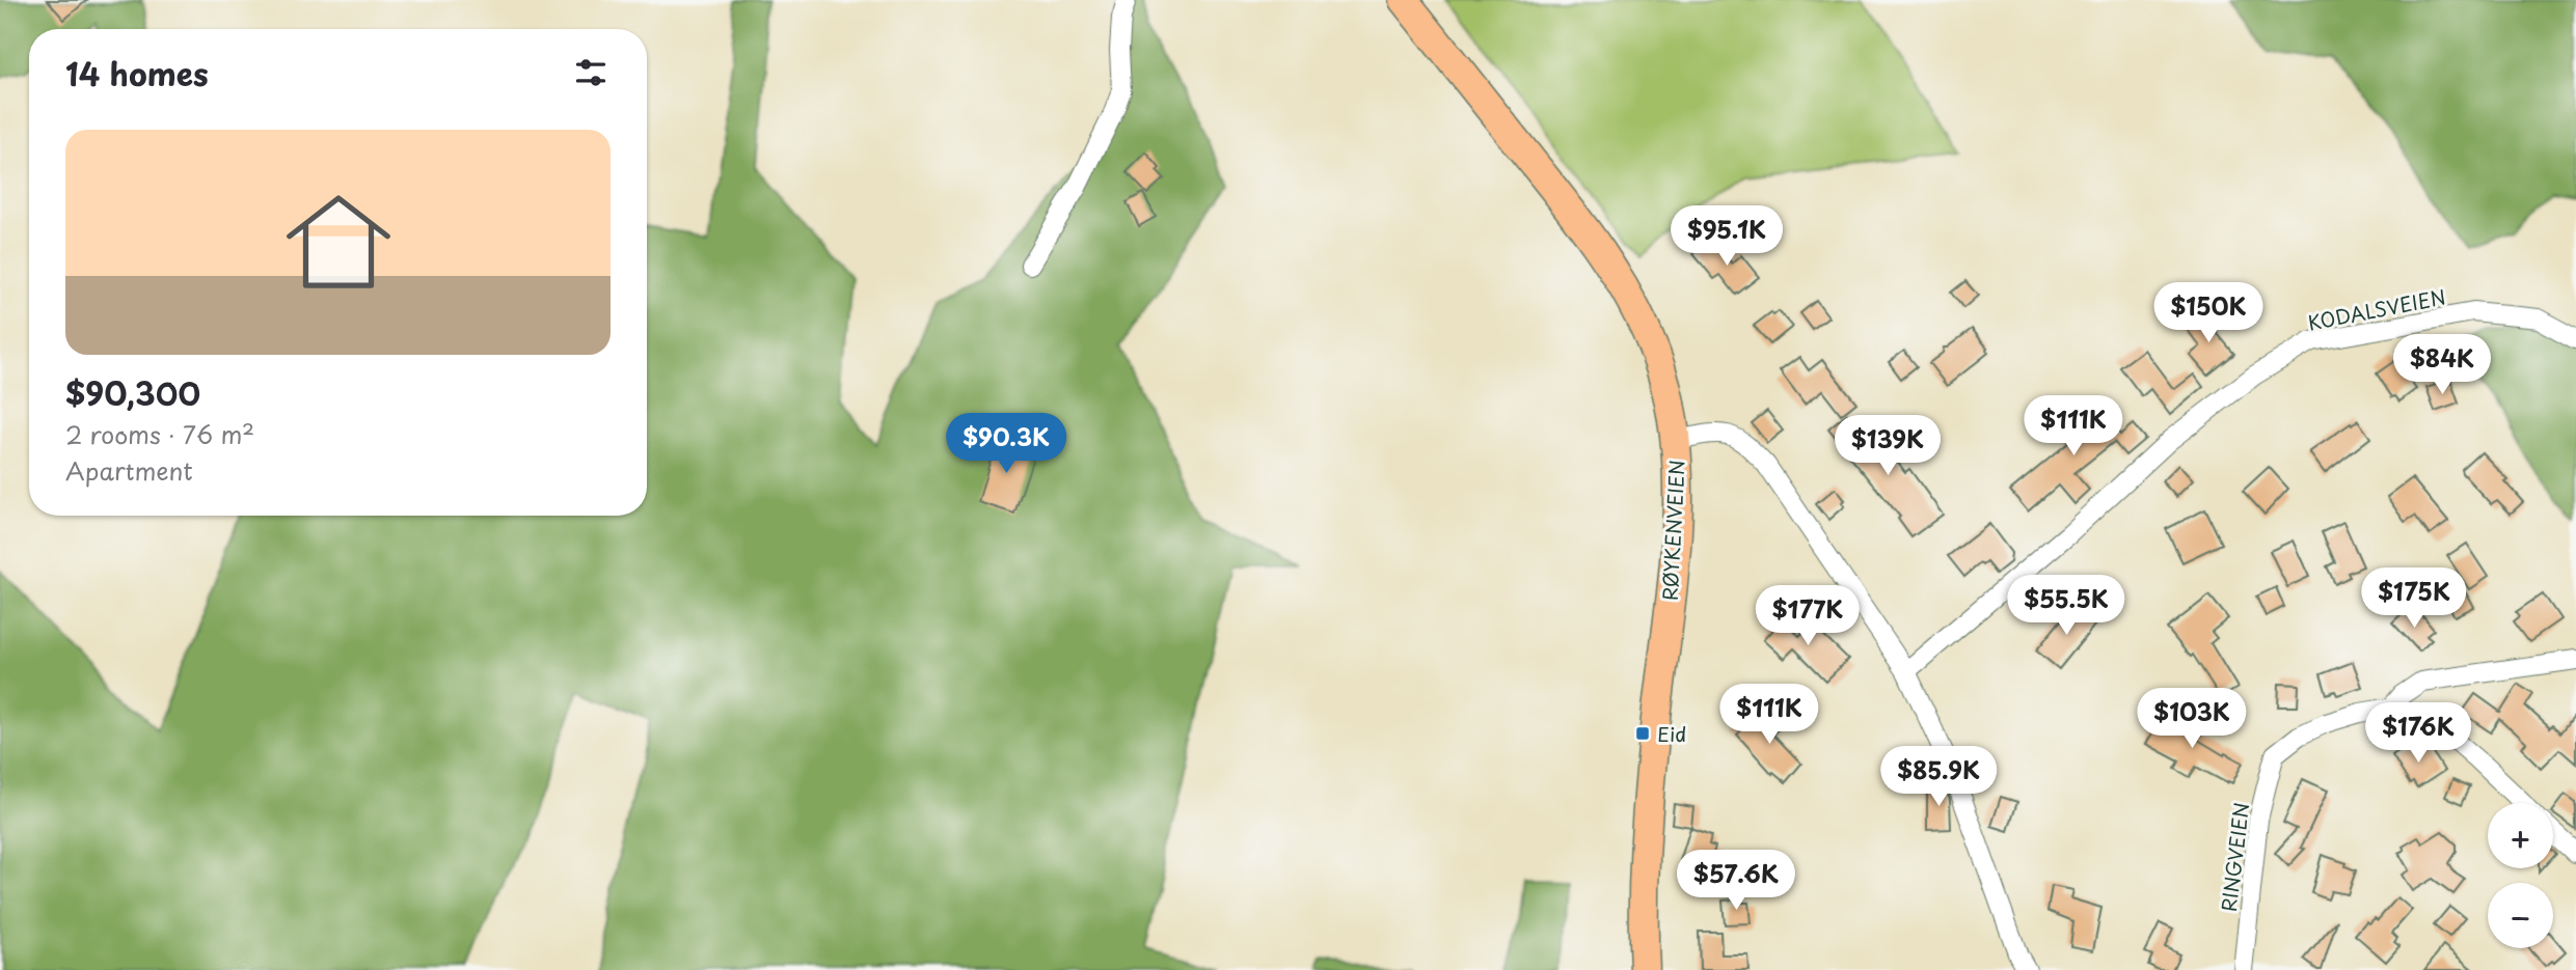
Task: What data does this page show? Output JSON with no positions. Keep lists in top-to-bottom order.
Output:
{
  "streets": {
    "main road": ["RØYKENVEIEN"],
    "street": ["KODALSVEIEN", "RINGVEIEN"]
  },
  "places": {
    "transit": ["Eid"]
  },
  "page": {
    "heading": "14 homes",
    "list": [
      {
        "name": "$90,300",
        "note": "2 rooms · 76 m² · Apartment"
      }
    ],
    "price": [
      "$95.1K",
      "$150K",
      "$84K",
      "$111K",
      "$90.3K",
      "$139K",
      "$175K",
      "$55.5K",
      "$177K",
      "$111K",
      "$103K",
      "$176K",
      "$85.9K",
      "$57.6K"
    ],
    "map_buttons": ["+", "−"]
  }
}
